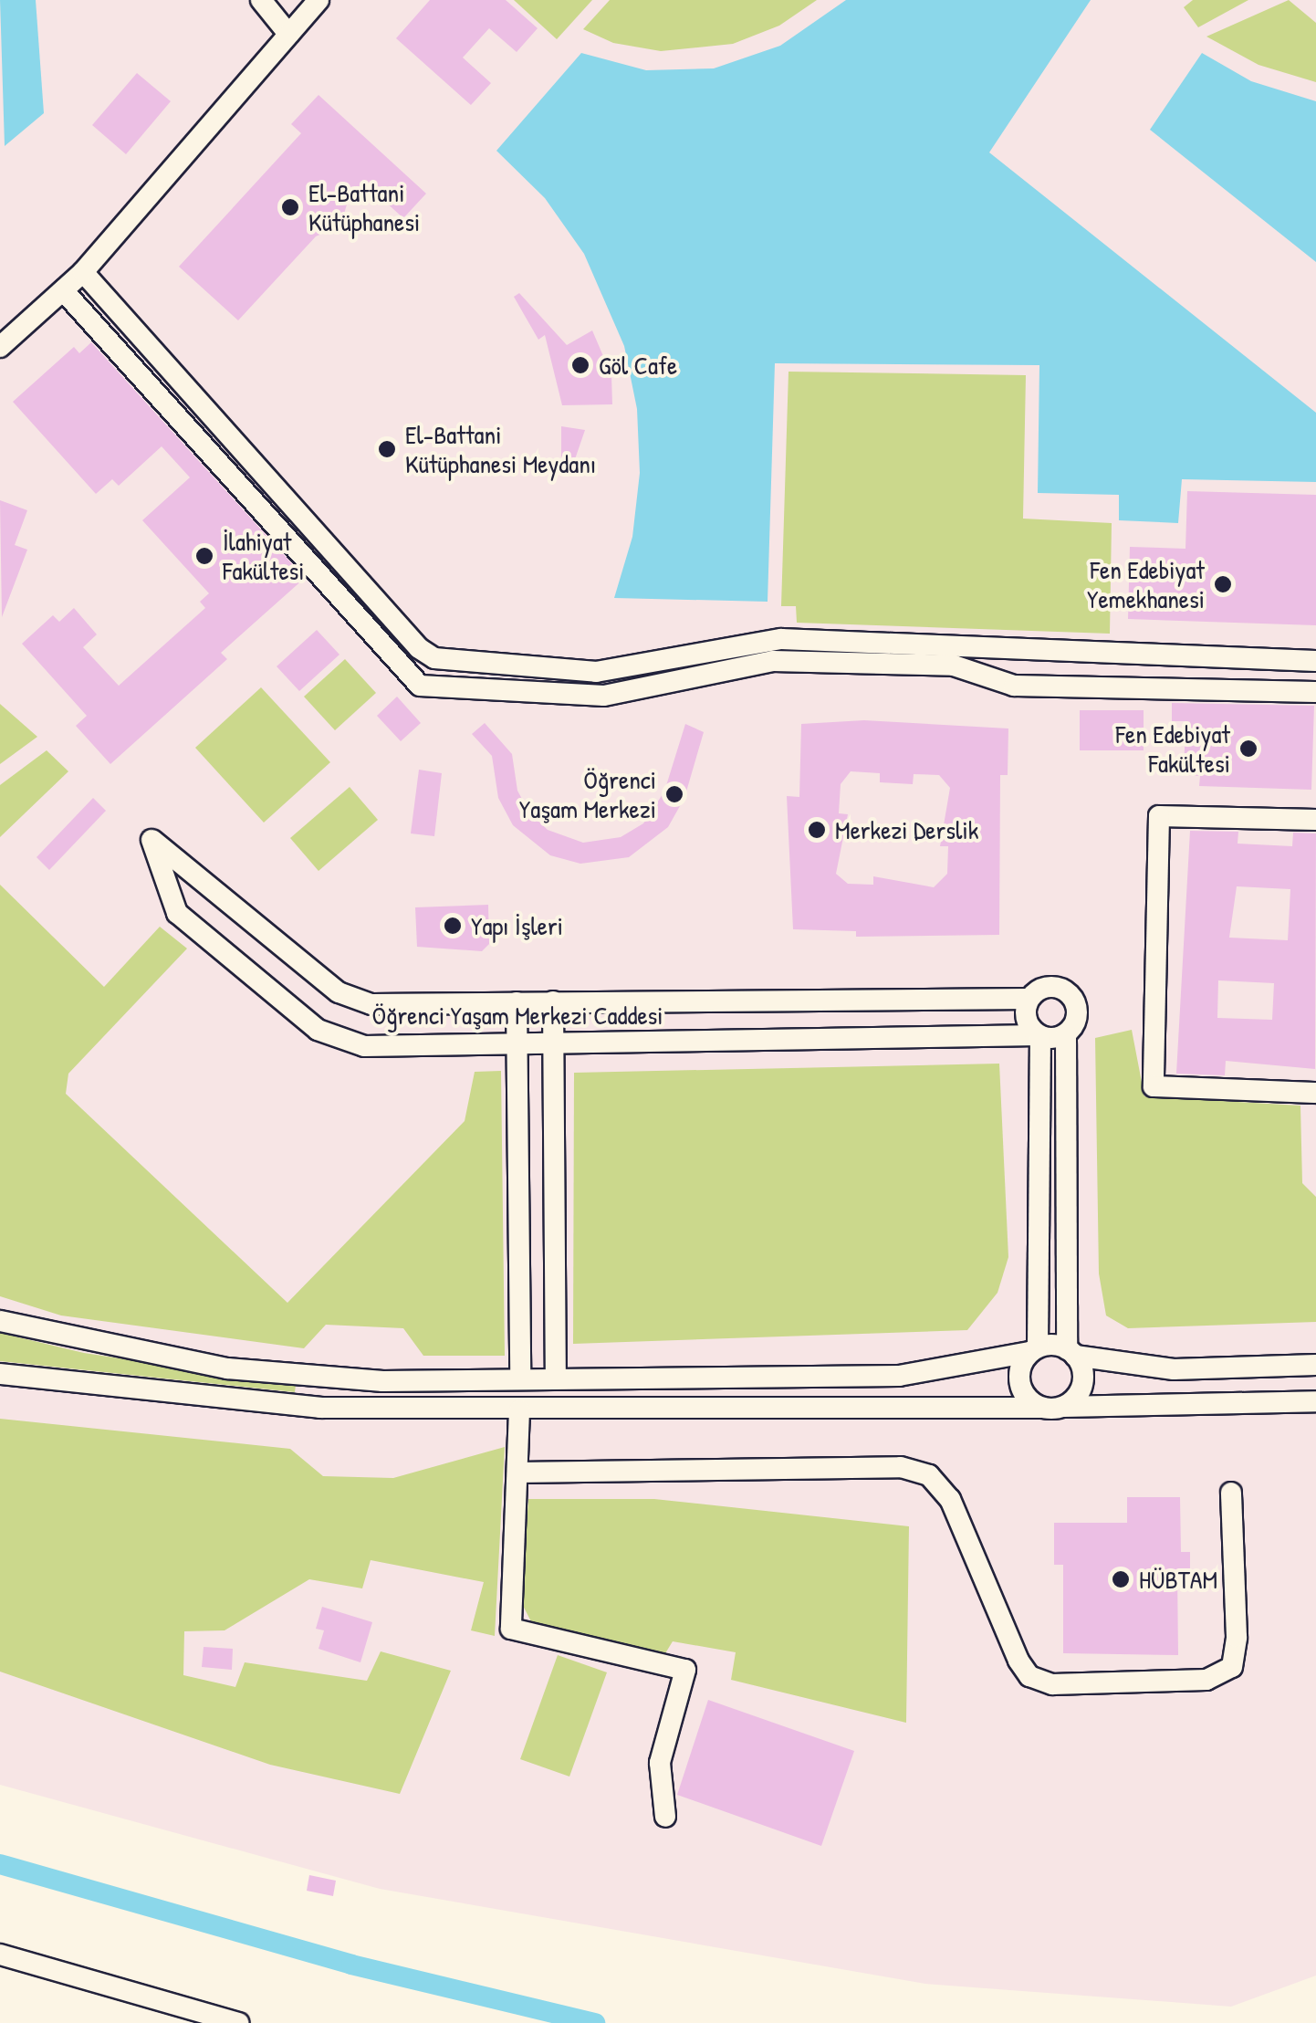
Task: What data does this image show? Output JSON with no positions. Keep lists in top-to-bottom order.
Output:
{
  "streets": {
    "street": ["Öğrenci Yaşam Merkezi Caddesi"]
  },
  "places": [
    "El-Battani Kütüphanesi",
    "Göl Cafe",
    "El-Battani Kütüphanesi Meydanı",
    "İlahiyat Fakültesi",
    "Fen Edebiyat Yemekhanesi",
    "Fen Edebiyat Fakültesi",
    "Öğrenci Yaşam Merkezi",
    "Merkezi Derslik",
    "Yapı İşleri",
    "HÜBTAM"
  ]
}
